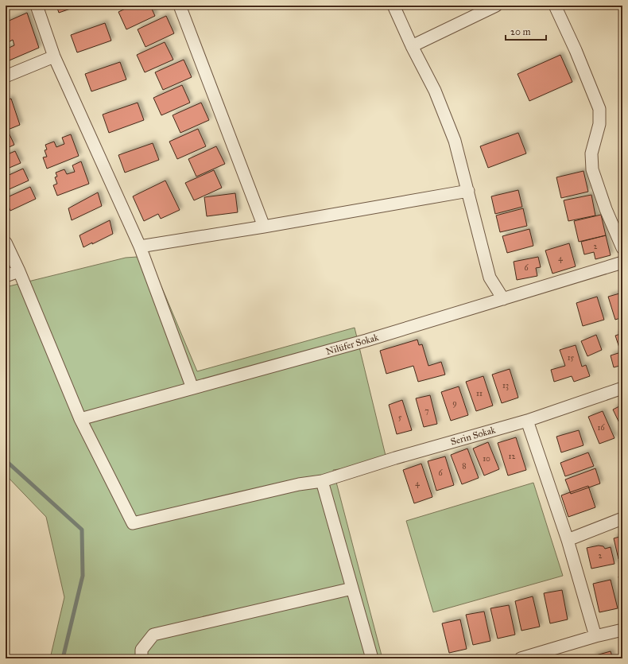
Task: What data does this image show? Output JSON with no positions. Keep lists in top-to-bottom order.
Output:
{
  "streets": {
    "street": ["Nilüfer Sokak", "Serin Sokak"]
  },
  "crossings": [
    ["Nilüfer Sokak", "Serin Sokak"]
  ],
  "house_numbers": [
    "2",
    "4",
    "6",
    "15",
    "13",
    "11",
    "9",
    "7",
    "5",
    "16",
    "12",
    "10",
    "8",
    "6",
    "4",
    "2"
  ],
  "scale_bar": "20 m"
}
